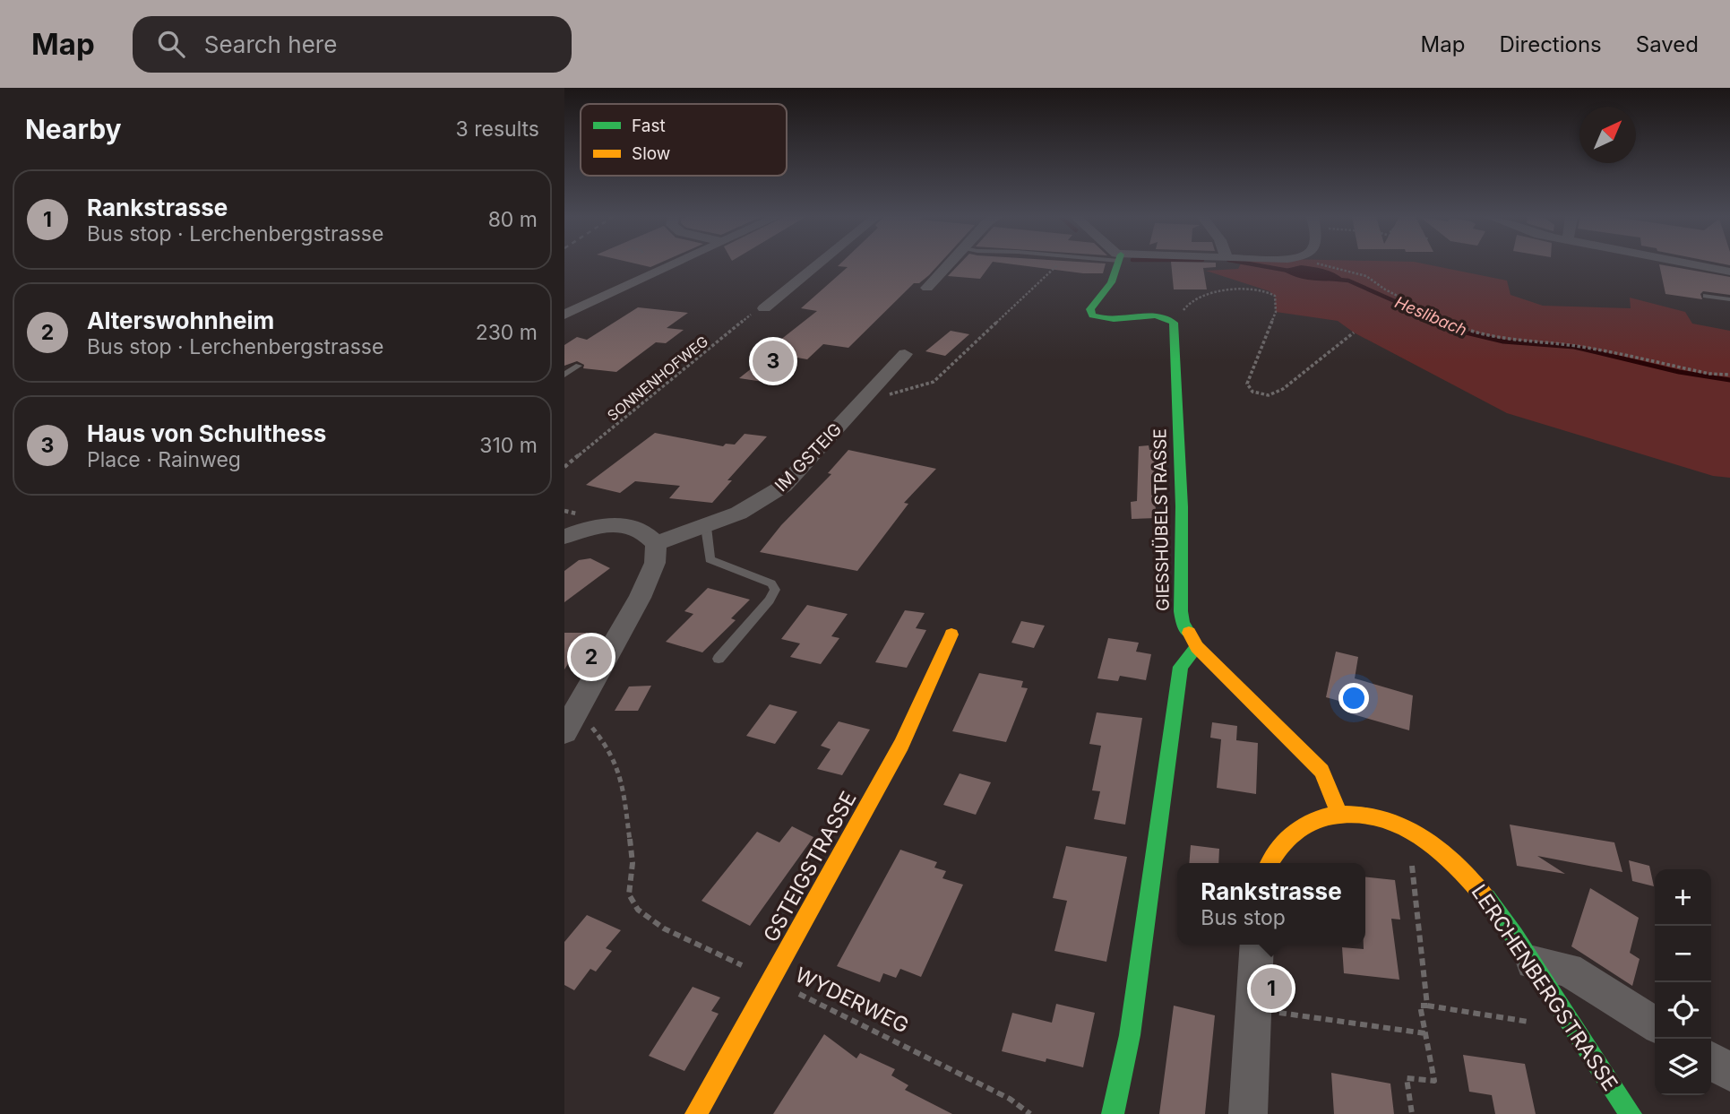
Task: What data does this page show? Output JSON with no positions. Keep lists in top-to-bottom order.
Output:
{
  "streets": {
    "street": [
      "IM GSTEIG",
      "GIESSHÜBELSTRASSE",
      "GSTEIGSTRASSE",
      "LERCHENBERGSTRASSE"
    ],
    "path": ["SONNENHOFWEG", "WYDERWEG"]
  },
  "crossings": [
    ["GIESSHÜBELSTRASSE", "LERCHENBERGSTRASSE"],
    ["GSTEIGSTRASSE", "WYDERWEG"]
  ],
  "water": ["Heslibach"],
  "legend": ["Fast", "Slow"],
  "north": "top right",
  "page": {
    "header": "Map",
    "search": "Search here",
    "nav": ["Map", "Directions", "Saved"],
    "heading": ["Nearby", "3 results"],
    "list": [
      {
        "mark": "1",
        "name": "Rankstrasse",
        "note": "Bus stop · Lerchenbergstrasse",
        "value": "80 m"
      },
      {
        "mark": "2",
        "name": "Alterswohnheim",
        "note": "Bus stop · Lerchenbergstrasse",
        "value": "230 m"
      },
      {
        "mark": "3",
        "name": "Haus von Schulthess",
        "note": "Place · Rainweg",
        "value": "310 m"
      }
    ],
    "pins": ["3", "2", "1"],
    "popup": ["Rankstrasse", "Bus stop"],
    "map_buttons": ["+", "−"]
  }
}
